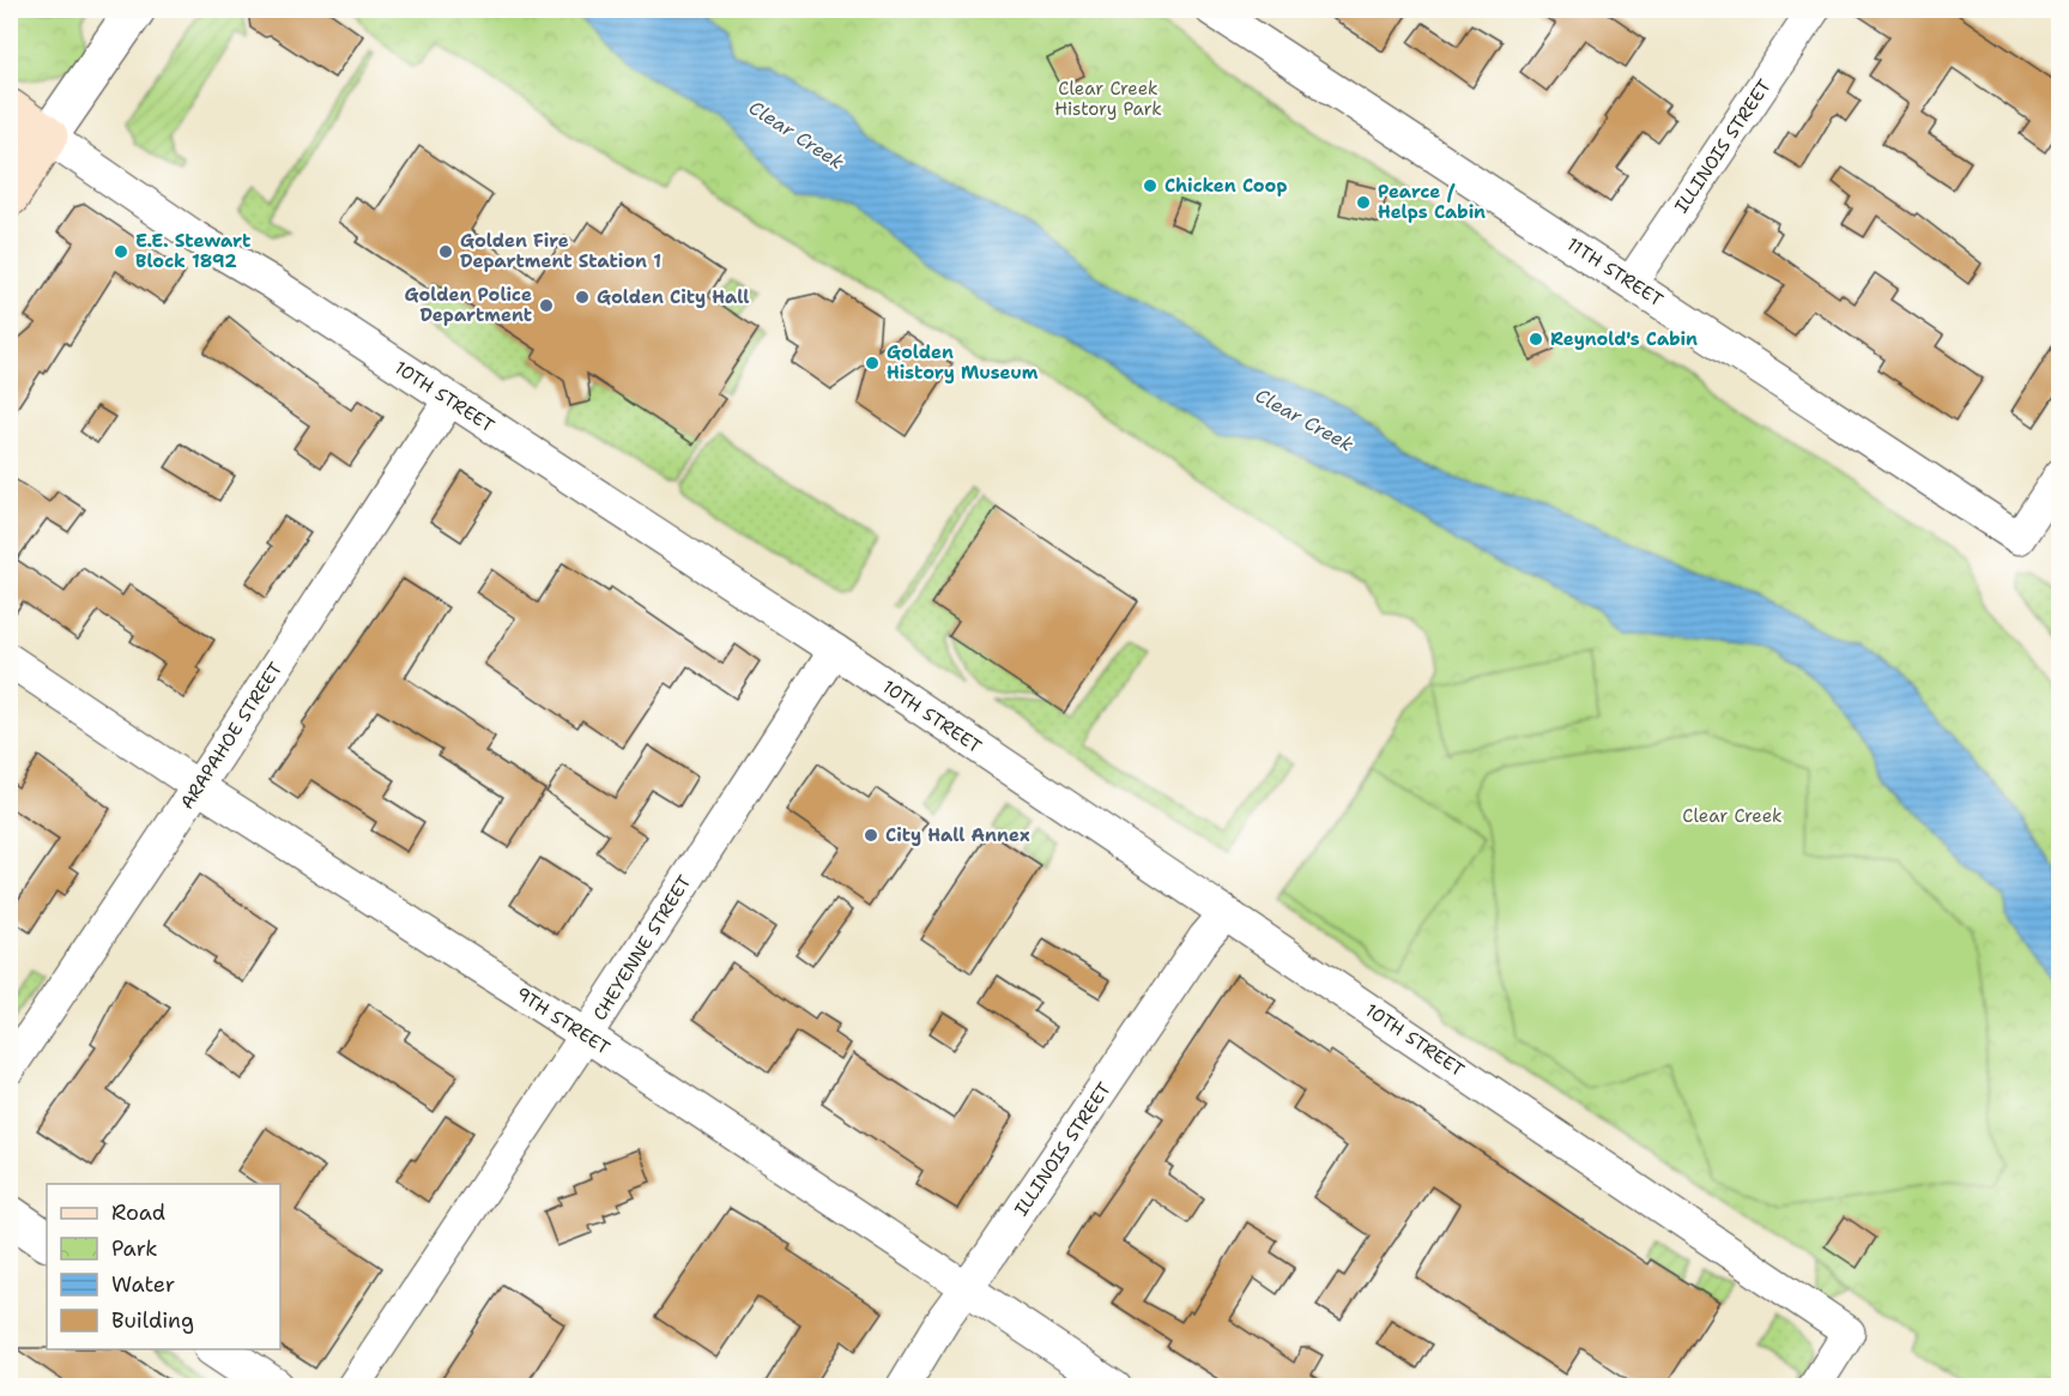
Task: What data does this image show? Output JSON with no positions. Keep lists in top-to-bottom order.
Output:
{
  "streets": {
    "main road": ["10TH STREET"],
    "street": [
      "ILLINOIS STREET",
      "11TH STREET",
      "ARAPAHOE STREET",
      "CHEYENNE STREET",
      "9TH STREET"
    ]
  },
  "crossings": [
    ["ILLINOIS STREET", "11TH STREET"],
    ["ILLINOIS STREET", "10TH STREET"],
    ["ILLINOIS STREET", "9TH STREET"],
    ["10TH STREET", "ARAPAHOE STREET"],
    ["10TH STREET", "CHEYENNE STREET"],
    ["ARAPAHOE STREET", "9TH STREET"],
    ["CHEYENNE STREET", "9TH STREET"]
  ],
  "water": ["Clear Creek"],
  "parks": ["Clear Creek History Park", "Clear Creek"],
  "places": [
    "Chicken Coop",
    "Pearce / Helps Cabin",
    "E.E. Stewart Block 1892",
    "Golden Fire Department Station 1",
    "Golden City Hall",
    "Golden Police Department",
    "Reynold's Cabin",
    "Golden History Museum",
    "City Hall Annex"
  ],
  "legend": [
    "Road",
    "Park",
    "Water",
    "Building"
  ]
}
